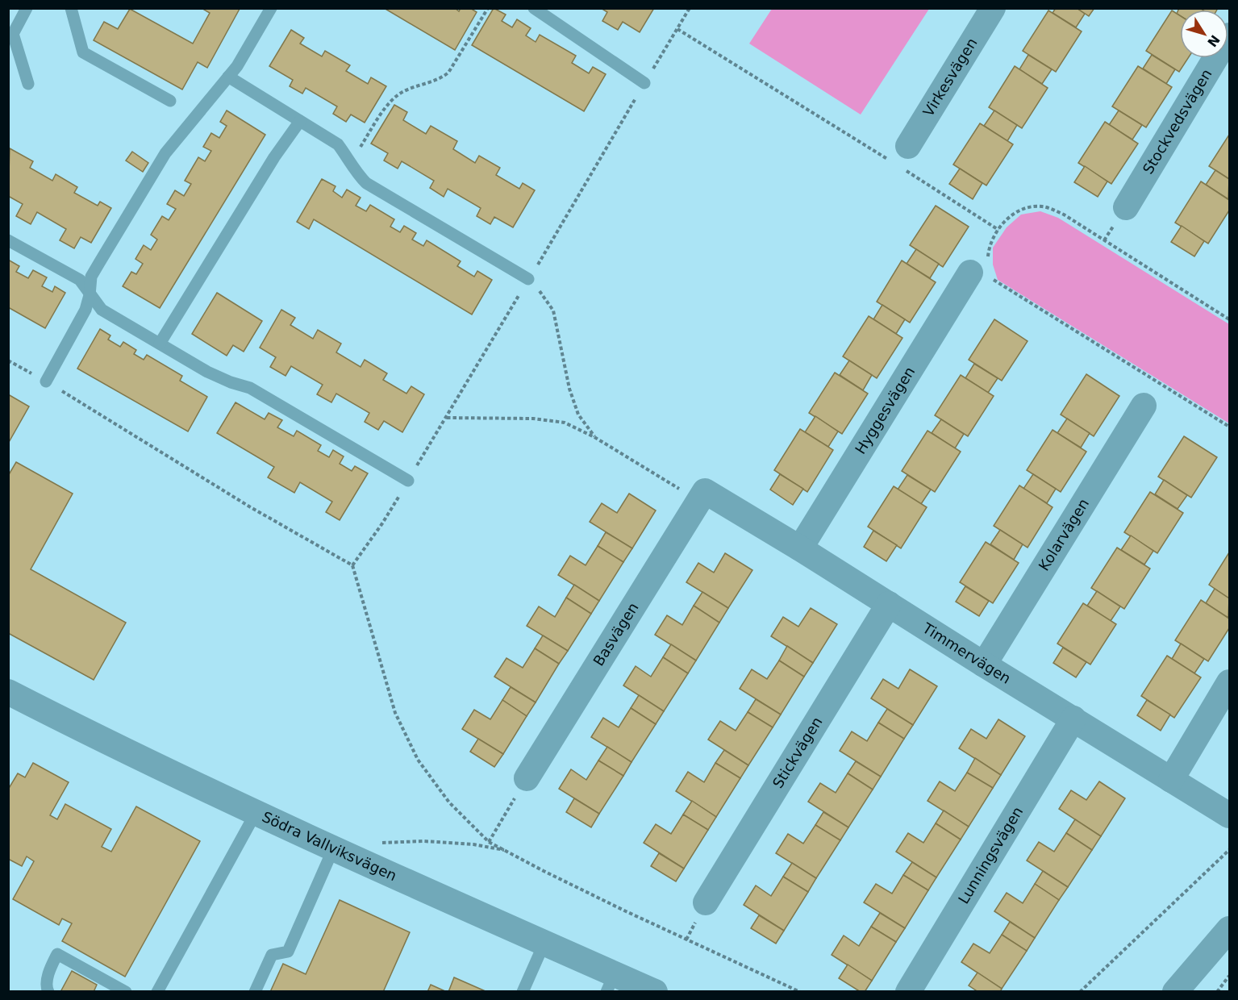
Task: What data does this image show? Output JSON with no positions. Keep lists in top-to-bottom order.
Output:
{
  "streets": {
    "street": [
      "Virkesvägen",
      "Stockvedsvägen",
      "Hyggesvägen",
      "Kolarvägen",
      "Basvägen",
      "Timmervägen",
      "Stickvägen",
      "Södra Vallviksvägen",
      "Lunningsvägen"
    ]
  },
  "crossings": [
    ["Hyggesvägen", "Timmervägen"],
    ["Kolarvägen", "Timmervägen"],
    ["Basvägen", "Timmervägen"],
    ["Timmervägen", "Stickvägen"],
    ["Timmervägen", "Lunningsvägen"]
  ],
  "north": "bottom right"
}
